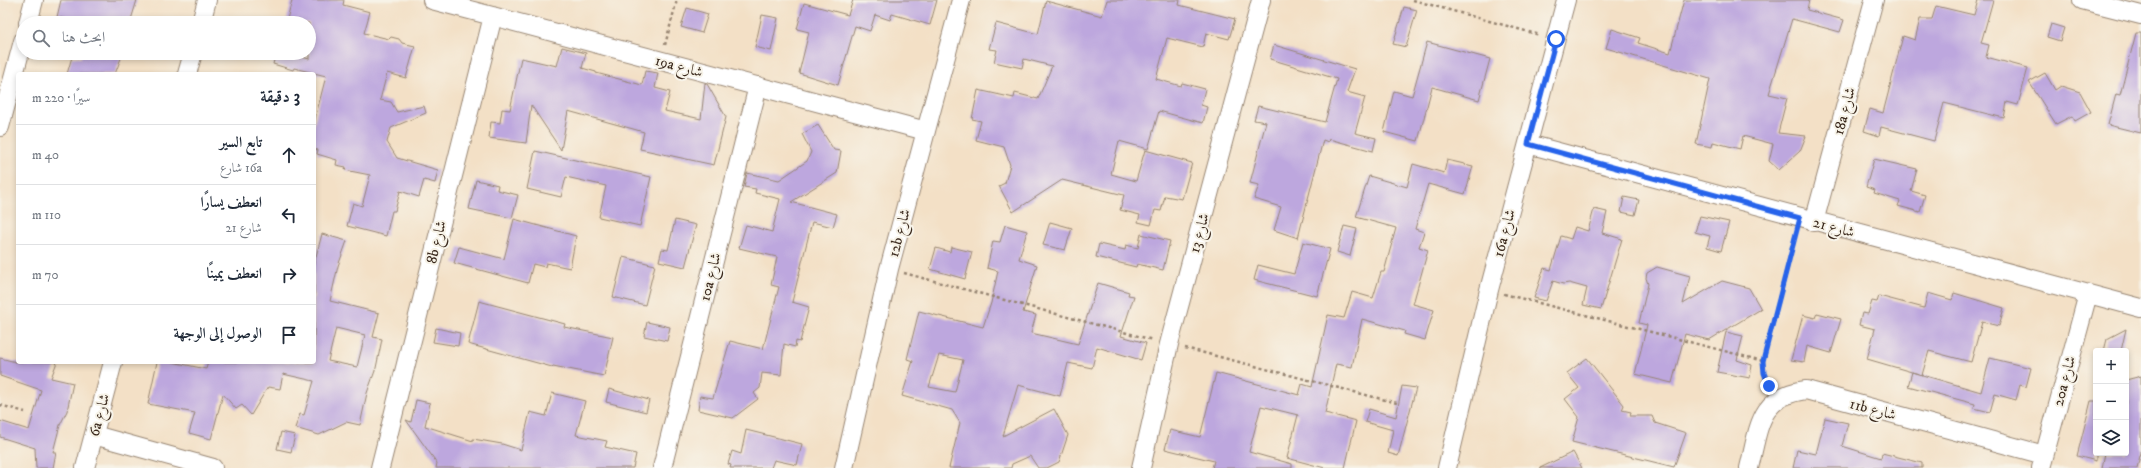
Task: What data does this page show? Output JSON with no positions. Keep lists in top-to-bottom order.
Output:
{
  "streets": {
    "street": [
      "19a شارع",
      "18a شارع",
      "شارع 21",
      "12b شارع",
      "شارع 13",
      "16a شارع",
      "8b شارع",
      "10a شارع",
      "20a شارع",
      "11b شارع",
      "6a شارع"
    ]
  },
  "crossings": [
    ["19a شارع", "12b شارع"],
    ["19a شارع", "8b شارع"],
    ["19a شارع", "10a شارع"],
    ["18a شارع", "شارع 21"],
    ["شارع 21", "16a شارع"],
    ["شارع 21", "20a شارع"],
    ["20a شارع", "11b شارع"]
  ],
  "page": {
    "search": "ابحث هنا",
    "heading": ["3 دقيقة", "سيرًا · 220 m"],
    "list": [
      ["تابع السير", "16a شارع", "40 m"],
      ["انعطف يسارًا", "شارع 21", "110 m"],
      ["انعطف يمينًا", "70 m"],
      "الوصول إلى الوجهة"
    ],
    "map_buttons": ["+", "−"]
  }
}
